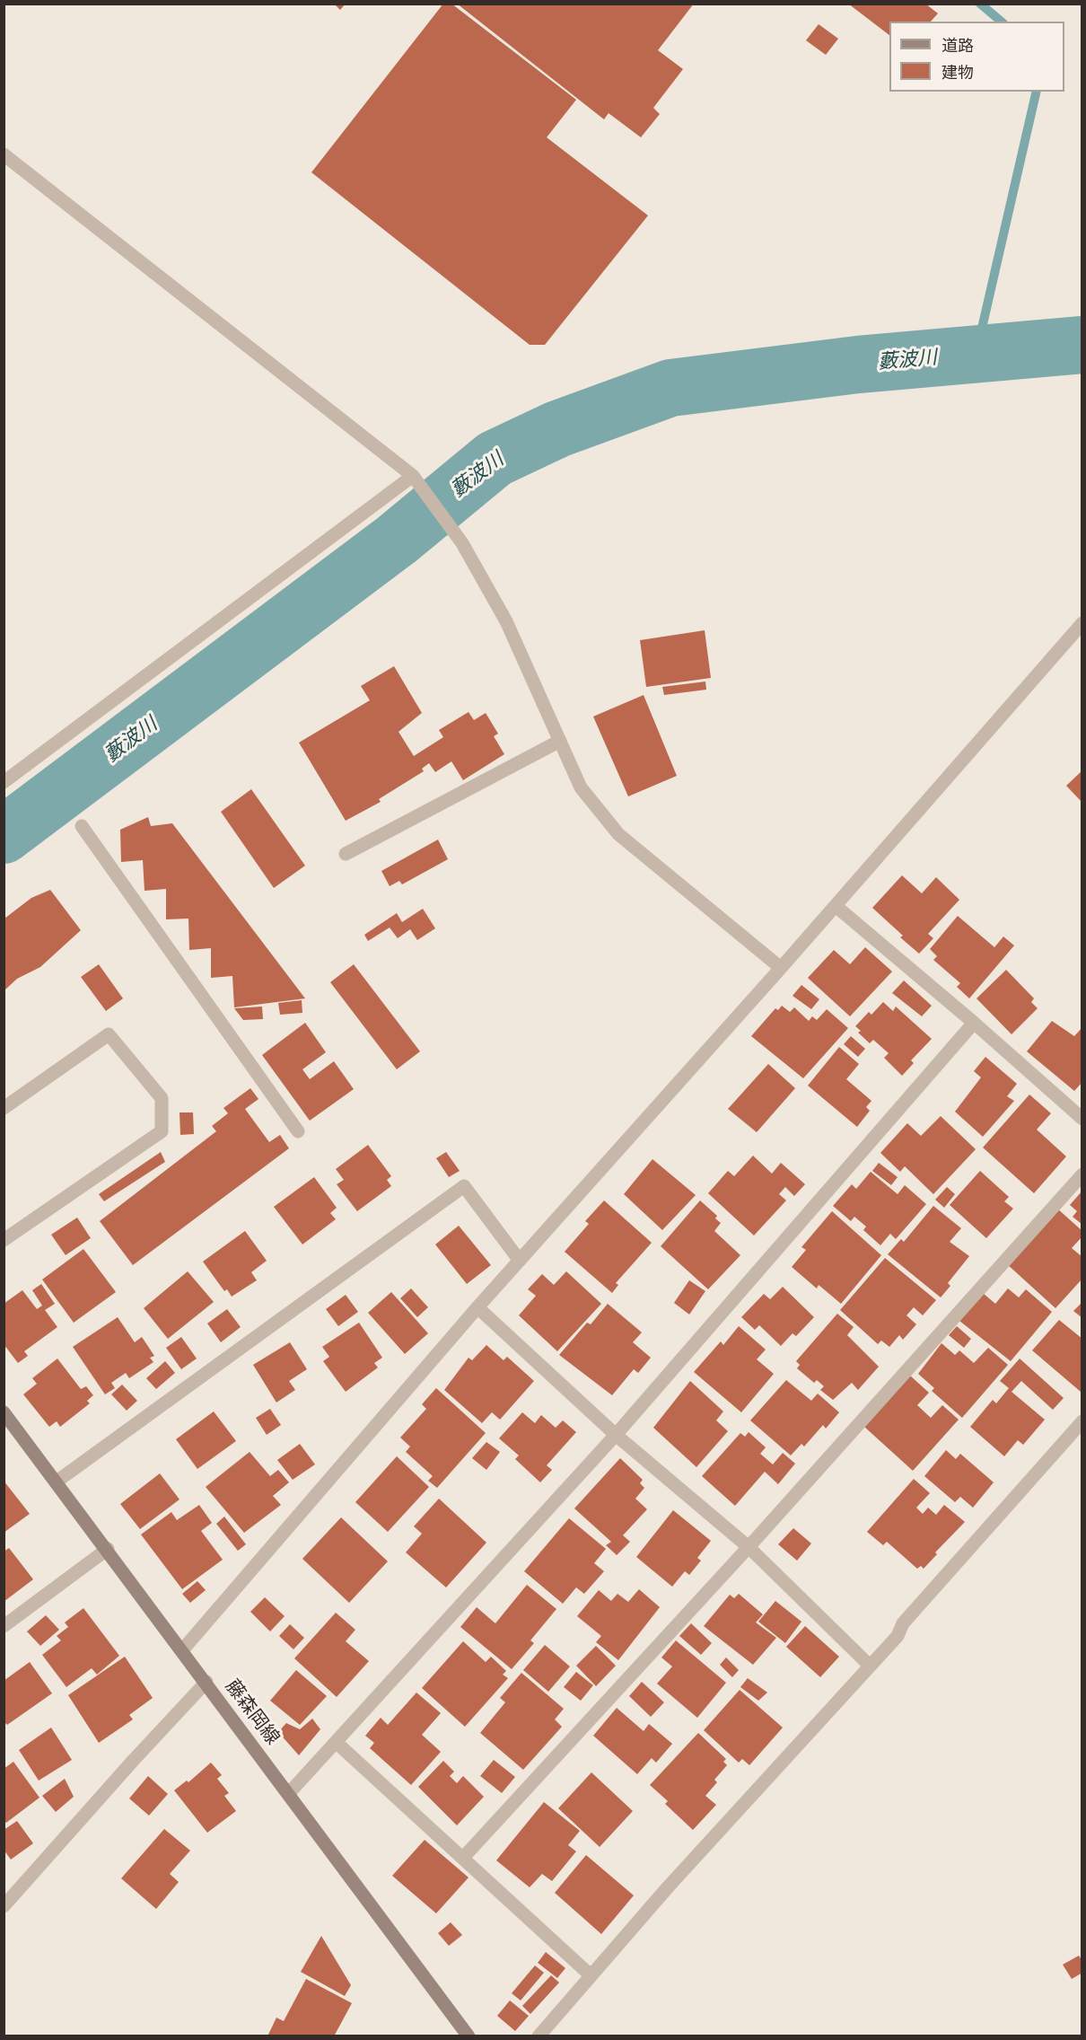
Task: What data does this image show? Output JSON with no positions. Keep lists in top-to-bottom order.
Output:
{
  "streets": {
    "main road": ["藤森岡線"]
  },
  "water": ["藪波川"],
  "legend": ["道路", "建物"]
}
